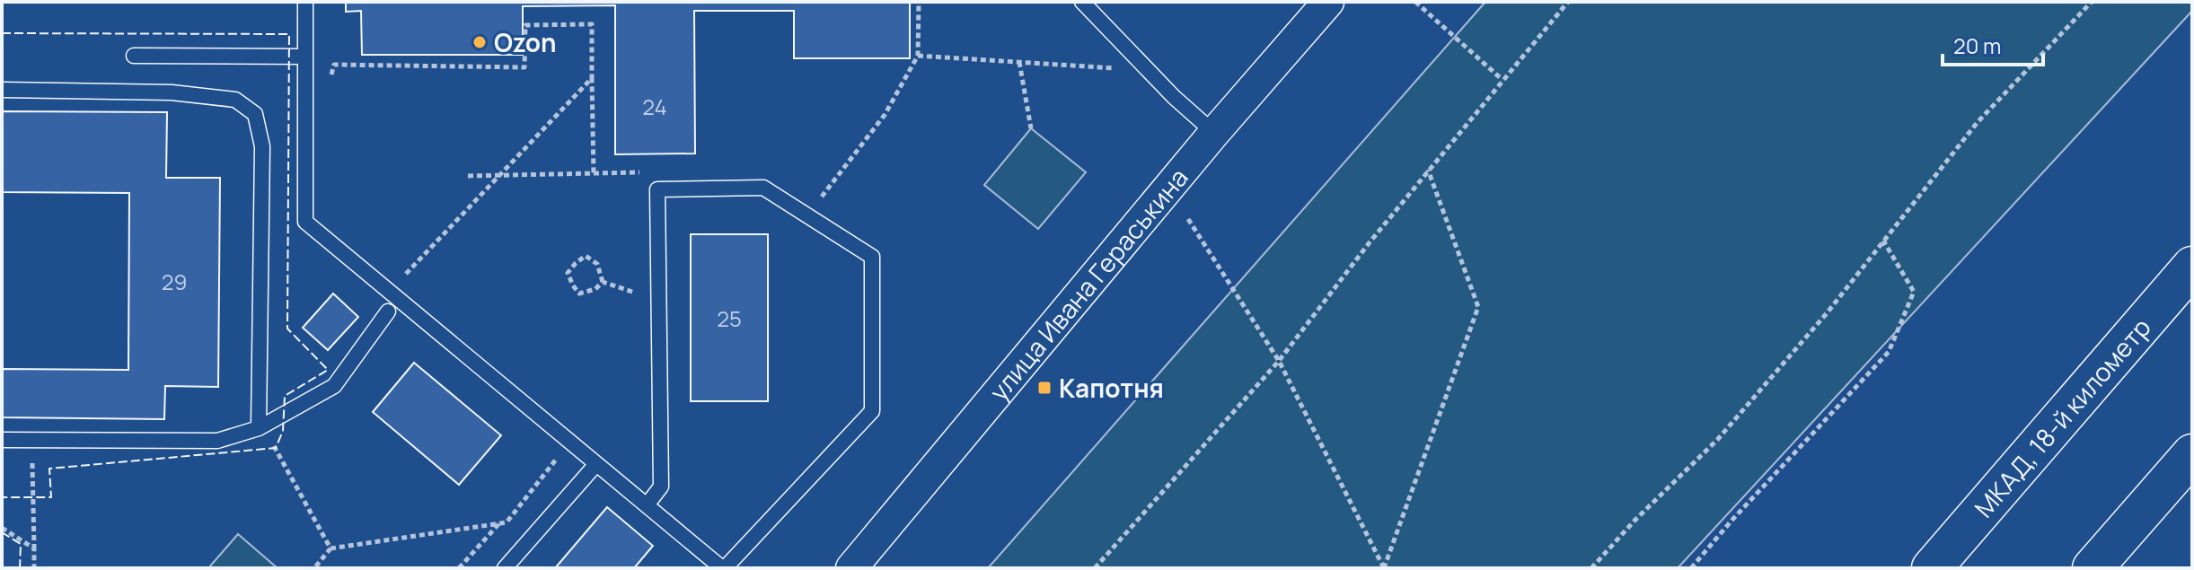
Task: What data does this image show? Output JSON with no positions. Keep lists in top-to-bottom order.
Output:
{
  "streets": {
    "highway": ["МКАД, 18-й километр"],
    "street": ["улица Ивана Гераськина"]
  },
  "places": {
    "other": ["Ozon"],
    "transit": ["Капотня"]
  },
  "house_numbers": ["24", "29", "25"],
  "scale_bar": "20 m"
}
